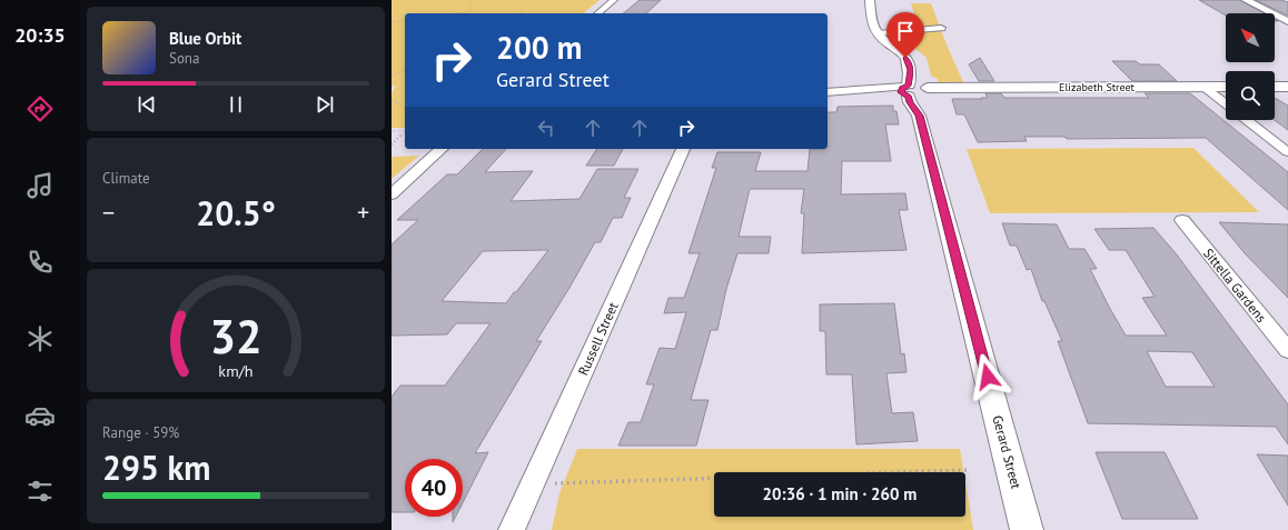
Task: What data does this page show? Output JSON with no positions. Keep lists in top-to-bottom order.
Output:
{
  "streets": {
    "street": [
      "Elizabeth Street",
      "Sittella Gardens",
      "Russell Street",
      "Gerard Street"
    ]
  },
  "crossings": [
    ["Elizabeth Street", "Gerard Street"]
  ],
  "north": "top left",
  "page": {
    "tabs": "20:35",
    "turn": ["200 m", "Gerard Street"],
    "song": ["Blue Orbit", "Sona"],
    "tile": [
      "Climate",
      ["Range · 59%", "295 km"]
    ],
    "heat": ["−", "20.5°", "+"],
    "limit": "40",
    "trip": "20:36 · 1 min · 260 m",
    "gauge": ["32", "km/h"]
  }
}
